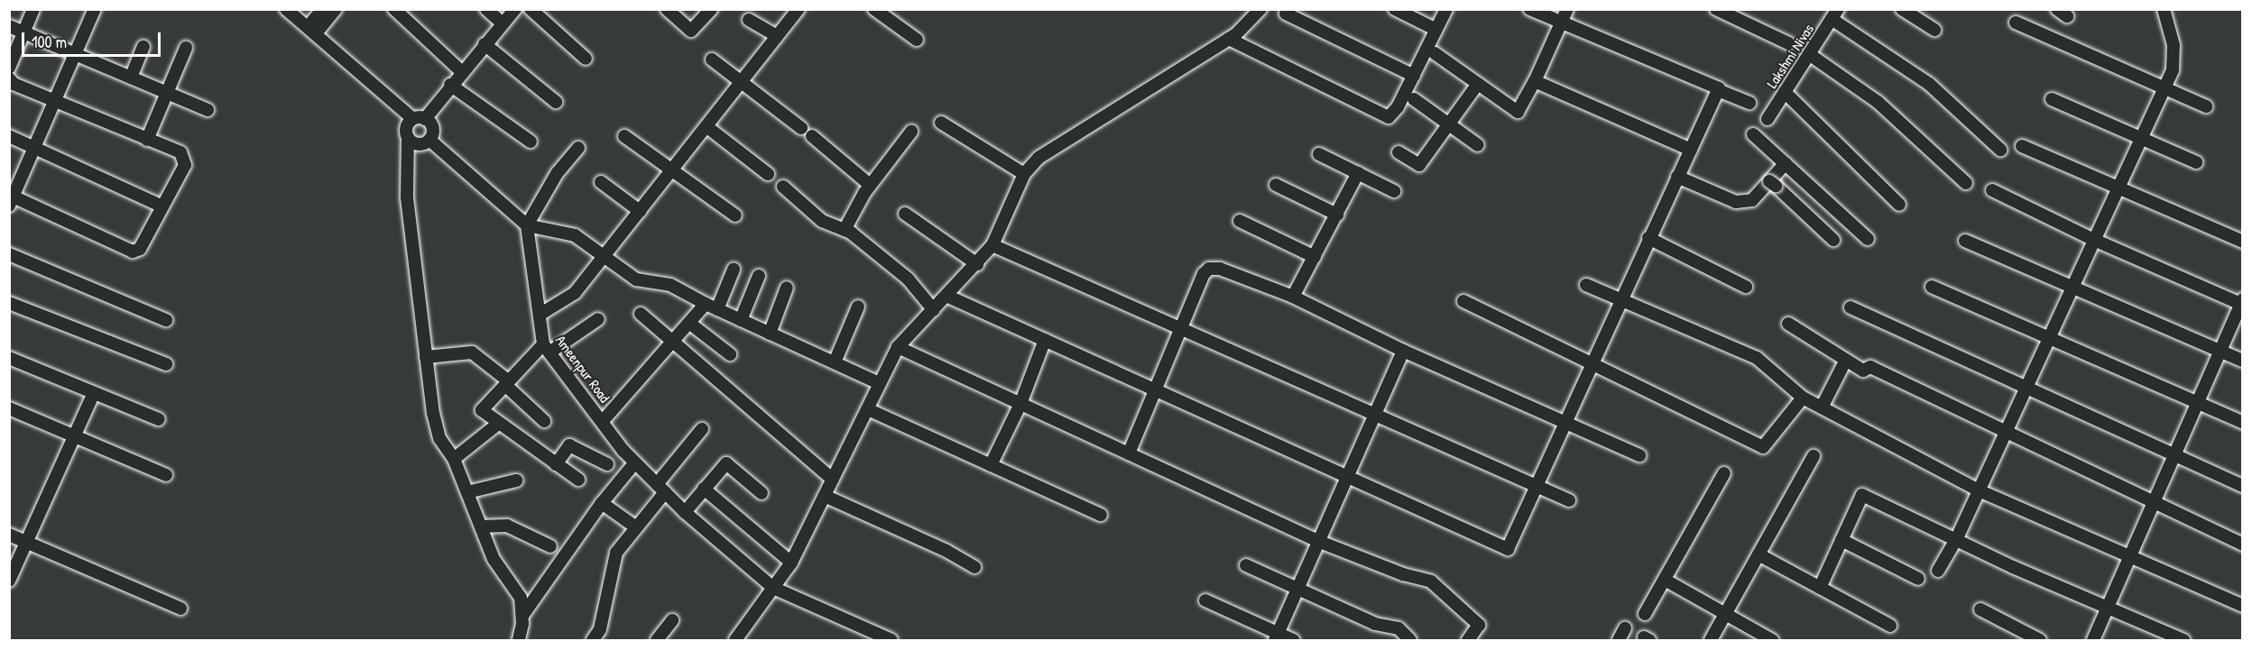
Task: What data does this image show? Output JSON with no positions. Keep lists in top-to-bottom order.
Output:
{
  "streets": {
    "street": ["Lakshmi Nivas", "Ameenpur Road"]
  },
  "scale_bar": "100 m"
}
